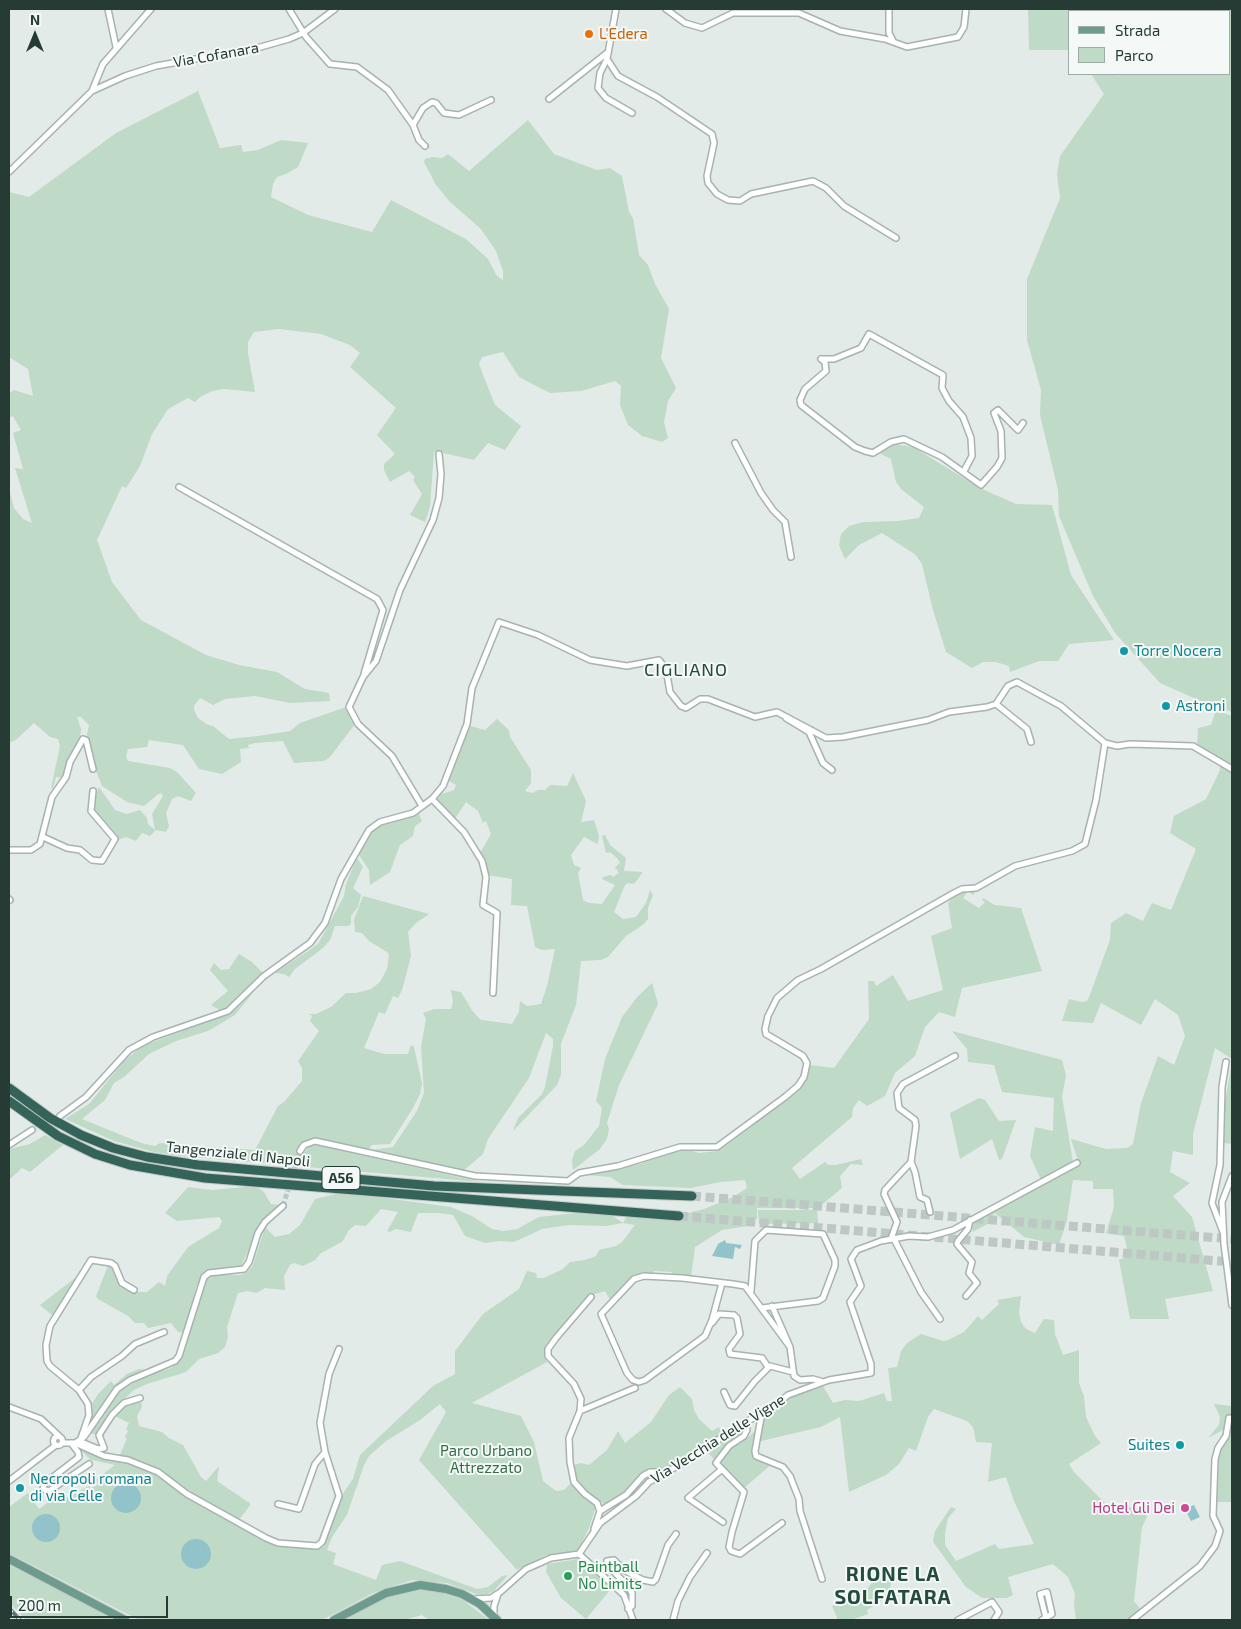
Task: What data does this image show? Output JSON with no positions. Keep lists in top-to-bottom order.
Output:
{
  "streets": {
    "highway": ["Tangenziale di Napoli", "A56"],
    "street": ["Via Cofanara", "Via Vecchia delle Vigne"]
  },
  "districts": ["CIGLIANO", "RIONE LA SOLFATARA"],
  "parks": ["Parco Urbano Attrezzato"],
  "places": [
    "L'Edera",
    "Torre Nocera",
    "Astroni",
    "Suites",
    "Necropoli romana di via Celle",
    "Hotel Gli Dei",
    "Paintball No Limits"
  ],
  "legend": ["Strada", "Parco"],
  "scale_bar": "200 m",
  "north": "top"
}
